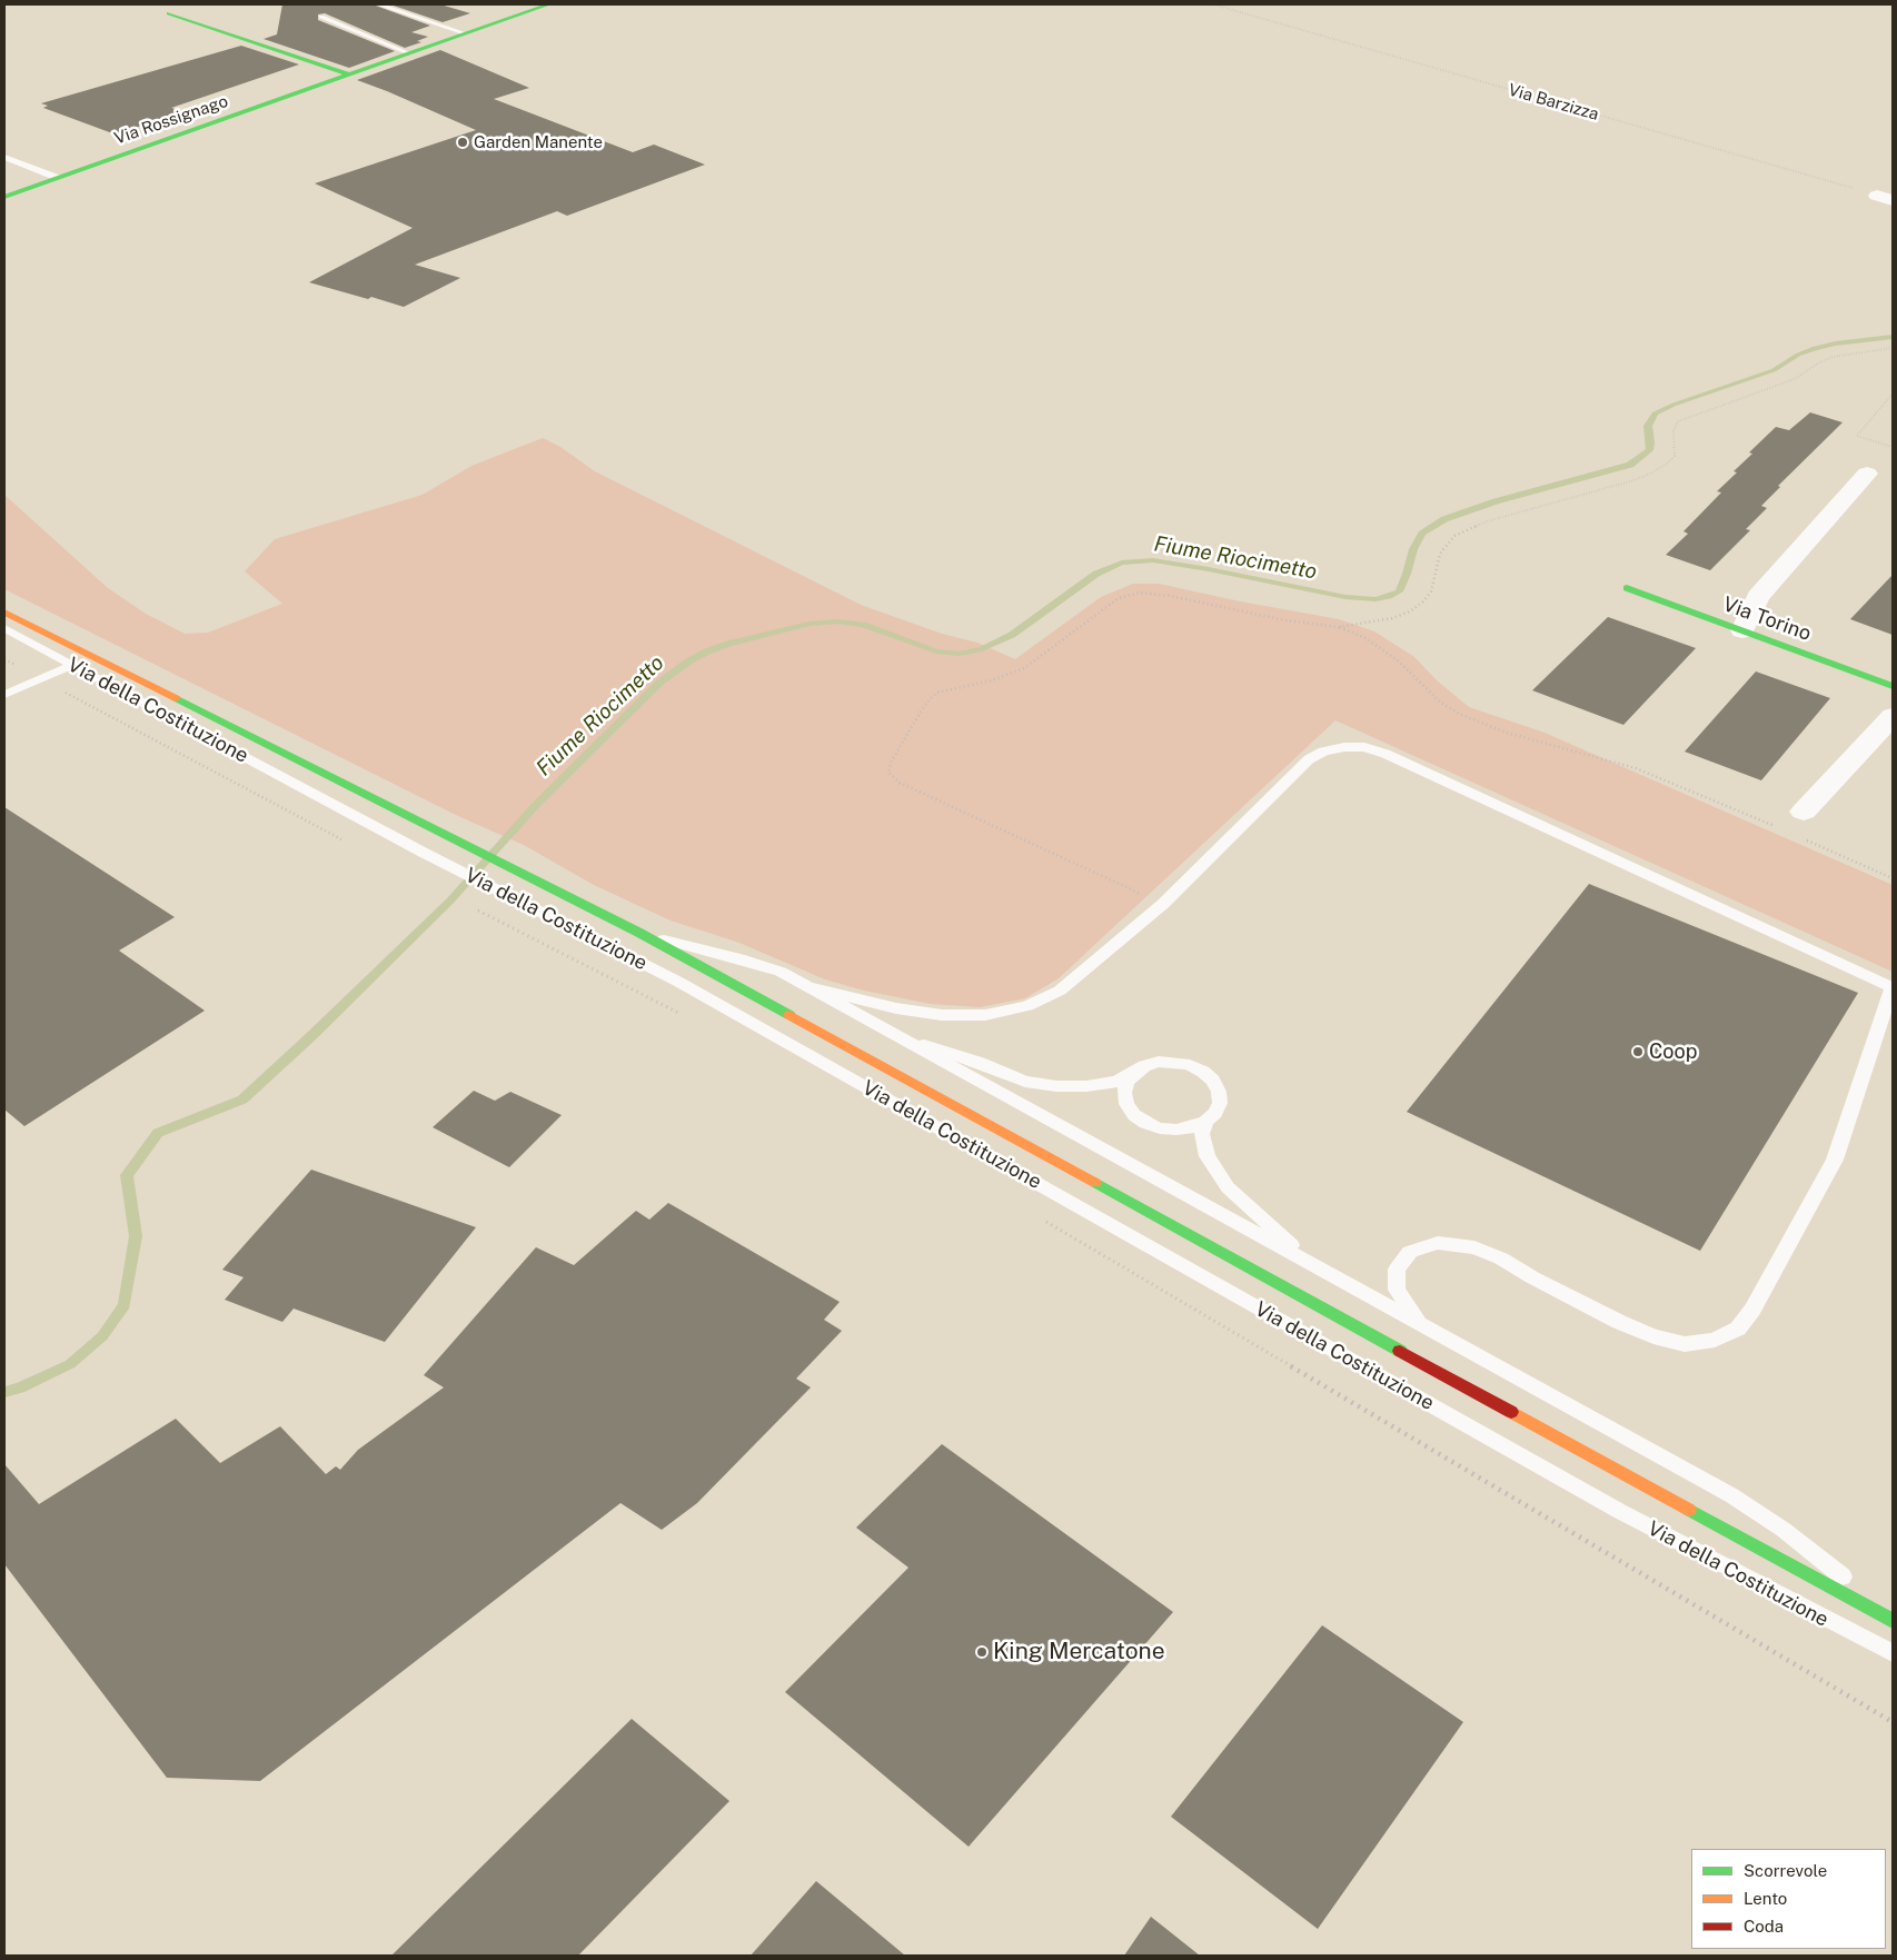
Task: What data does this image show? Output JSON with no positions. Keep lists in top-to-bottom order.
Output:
{
  "streets": {
    "main road": ["Via Rossignago", "Via Torino", "Via della Costituzione"],
    "path": ["Via Barzizza"]
  },
  "water": ["Fiume Riocimetto"],
  "places": ["Garden Manente", "Coop", "King Mercatone"],
  "legend": ["Scorrevole", "Lento", "Coda"]
}
